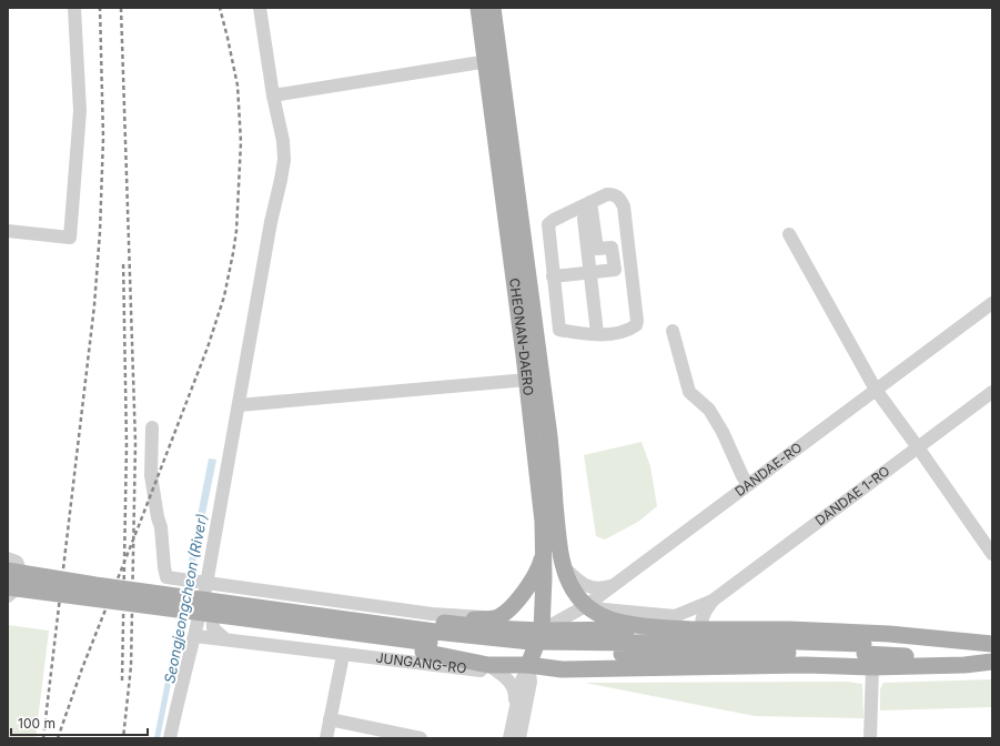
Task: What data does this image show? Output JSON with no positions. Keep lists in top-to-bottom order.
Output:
{
  "streets": {
    "main road": ["CHEONAN-DAERO"],
    "street": ["DANDAE-RO", "DANDAE 1-RO", "JUNGANG-RO"]
  },
  "crossings": [
    ["CHEONAN-DAERO", "DANDAE-RO"]
  ],
  "water": ["Seongjeongcheon (River)"],
  "scale_bar": "100 m"
}
